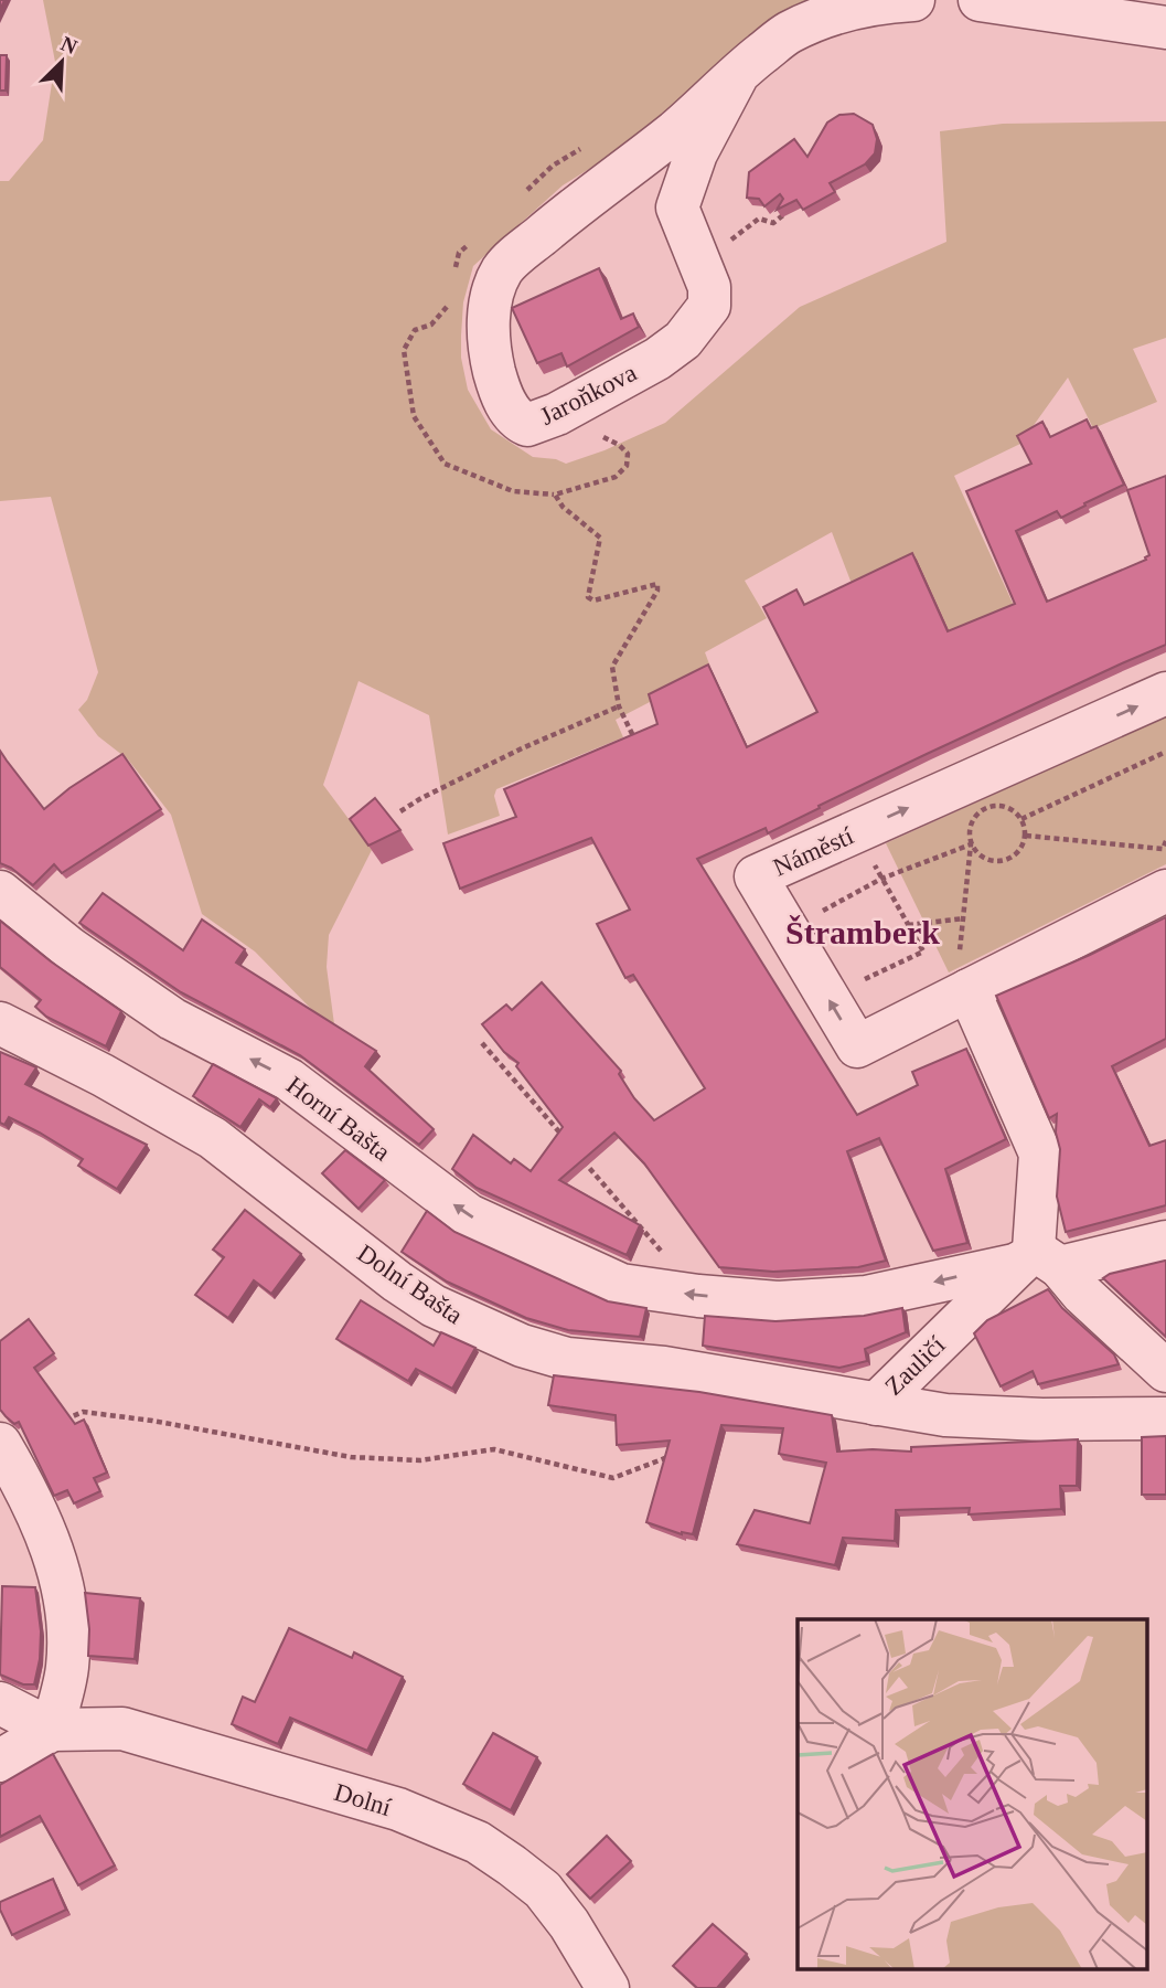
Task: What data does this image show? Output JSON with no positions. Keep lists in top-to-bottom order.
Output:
{
  "streets": {
    "street": [
      "Jaroňkova",
      "Náměstí",
      "Horní Bašta",
      "Dolní Bašta",
      "Zauličí",
      "Dolní"
    ]
  },
  "crossings": [
    ["Horní Bašta", "Zauličí"],
    ["Dolní Bašta", "Zauličí"]
  ],
  "one_way": ["Horní Bašta"],
  "districts": ["Štramberk"],
  "north": "top right"
}
